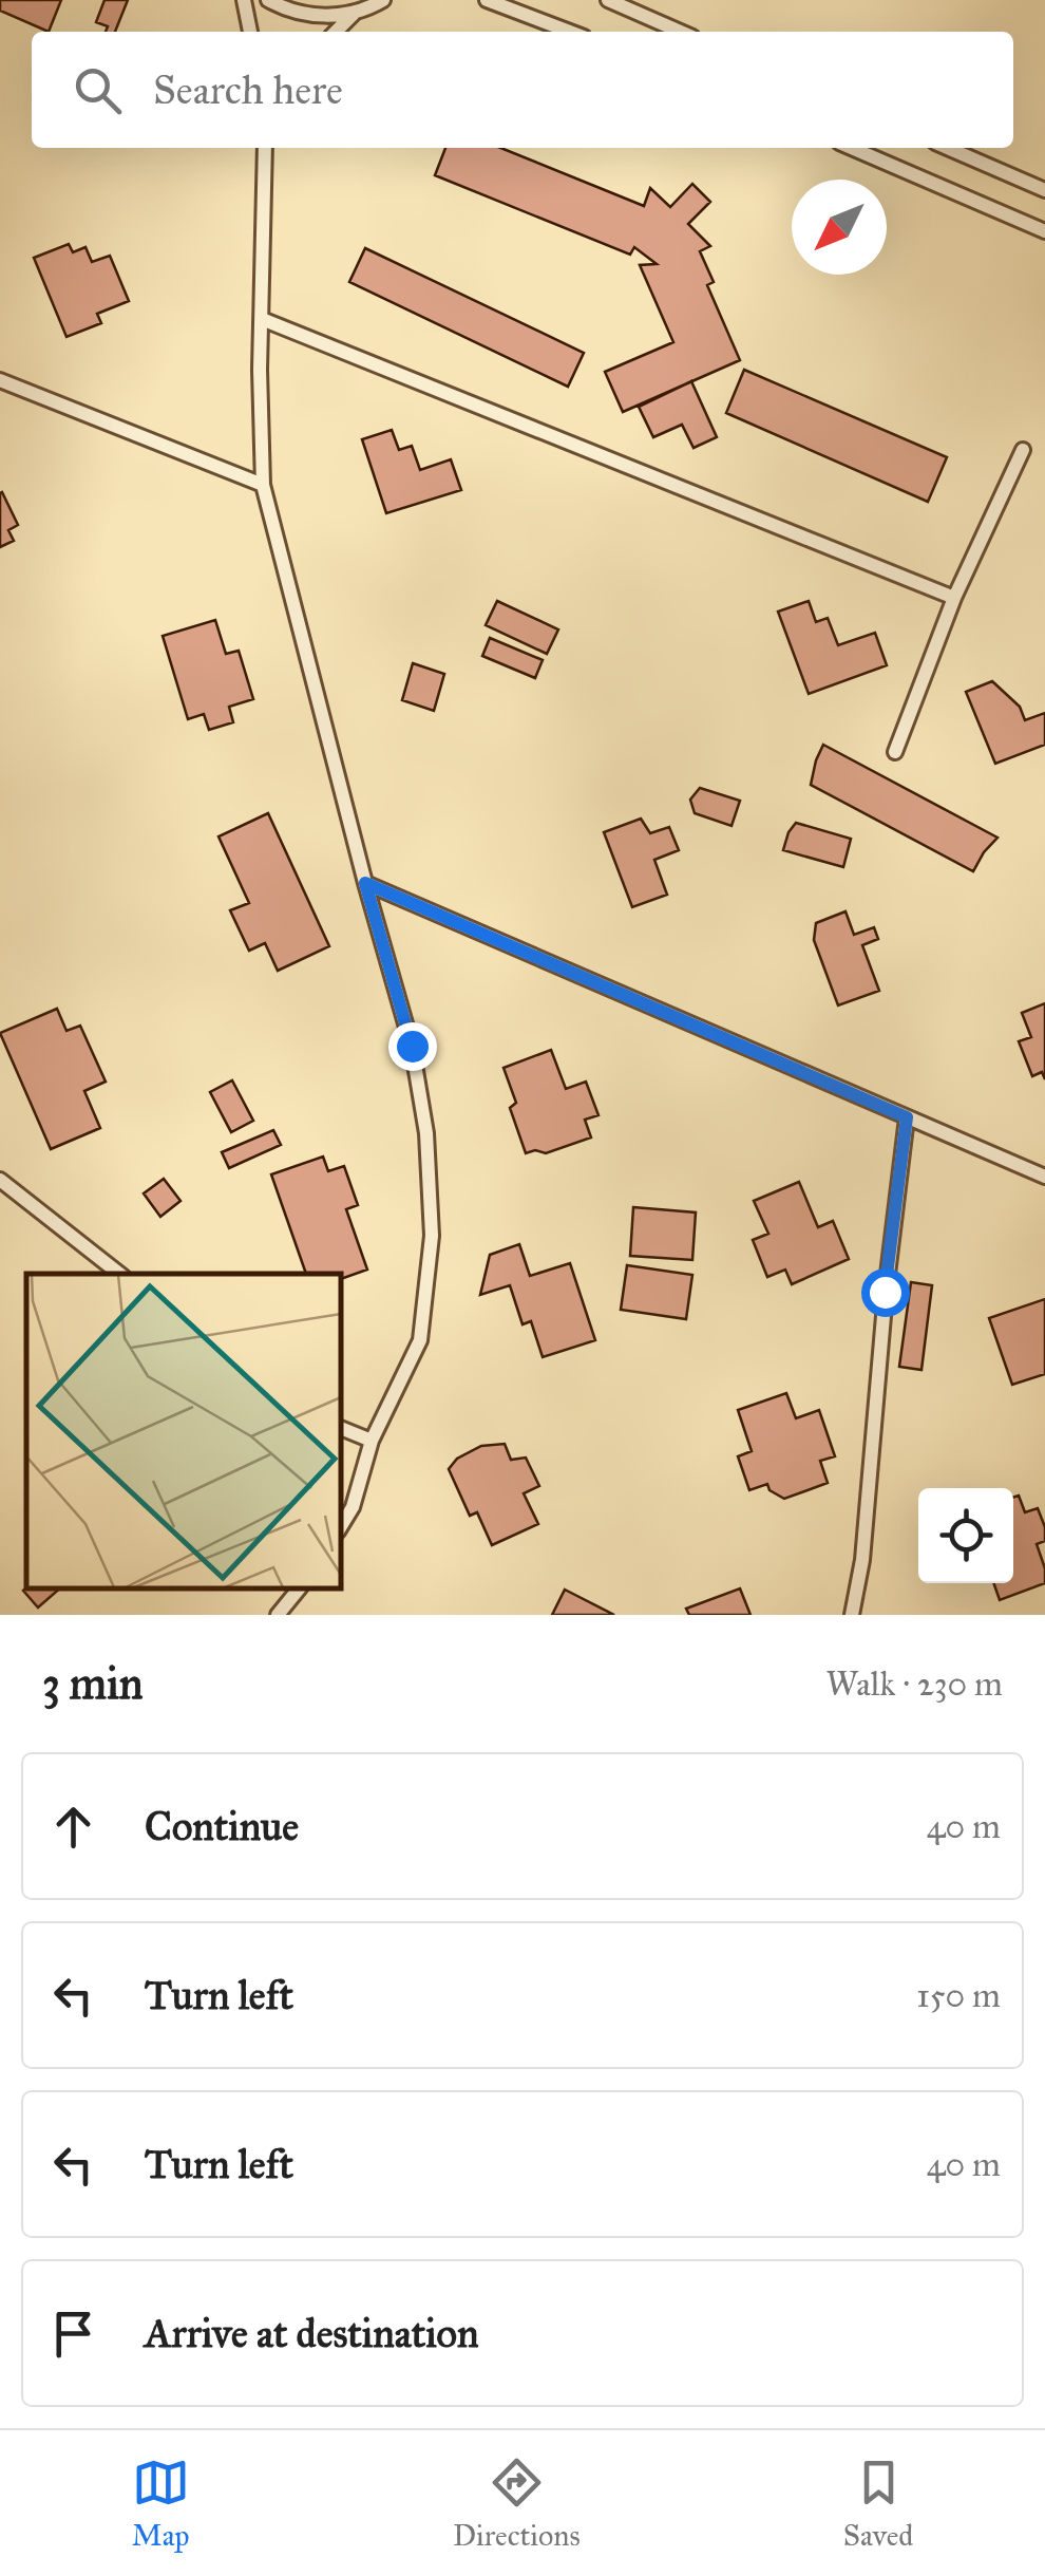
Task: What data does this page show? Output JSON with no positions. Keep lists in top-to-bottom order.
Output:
{
  "north": "bottom left",
  "page": {
    "search": "Search here",
    "heading": ["3 min", "Walk · 230 m"],
    "list": [
      ["Continue", "40 m"],
      ["Turn left", "150 m"],
      ["Turn left", "40 m"],
      "Arrive at destination"
    ],
    "nav": ["Map", "Directions", "Saved"]
  }
}
